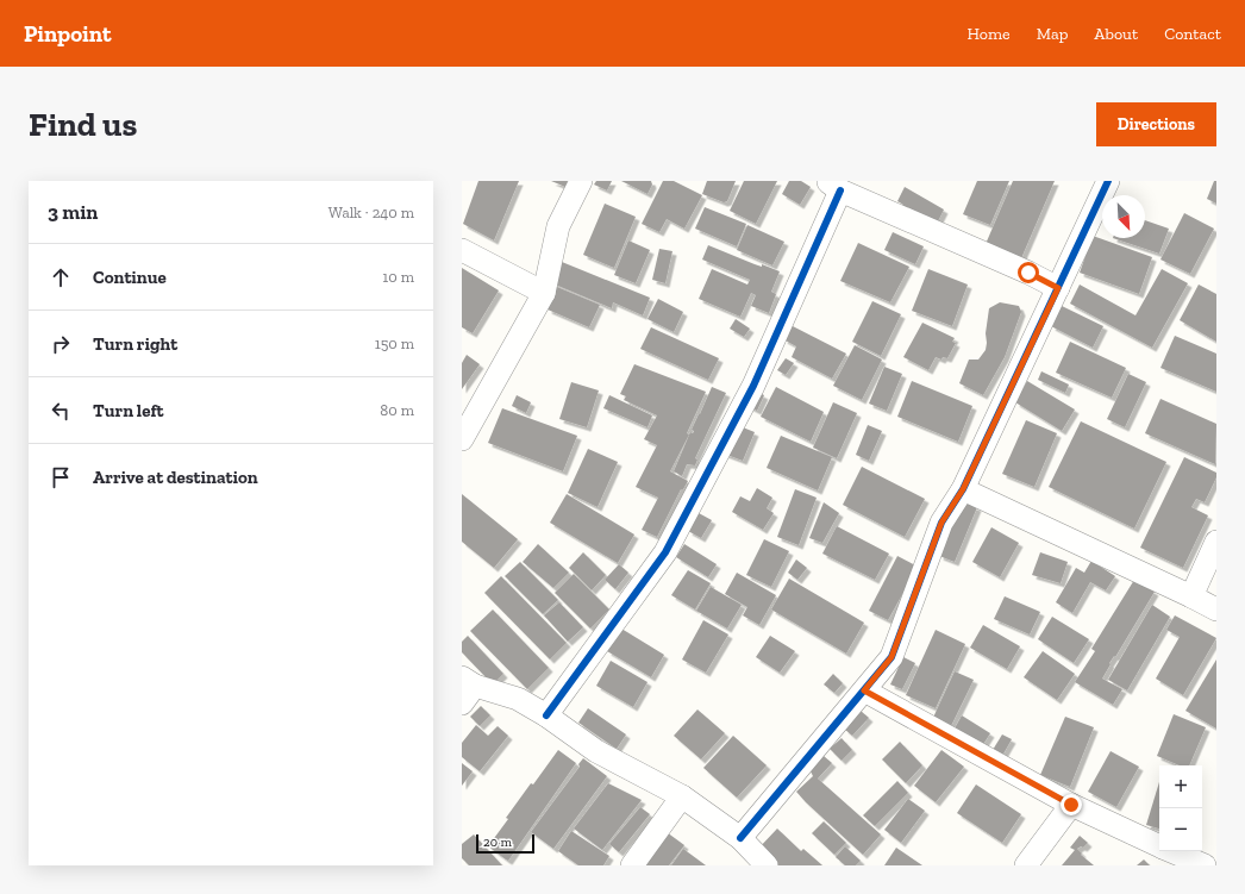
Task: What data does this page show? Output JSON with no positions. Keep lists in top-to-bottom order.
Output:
{
  "scale_bar": "20 m",
  "north": "bottom right",
  "page": {
    "header": "Pinpoint",
    "nav": [
      "Home",
      "Map",
      "About",
      "Contact"
    ],
    "buttons": "Directions",
    "title": "Find us",
    "heading": ["3 min", "Walk · 240 m"],
    "list": [
      ["Continue", "10 m"],
      ["Turn right", "150 m"],
      ["Turn left", "80 m"],
      "Arrive at destination"
    ],
    "map_buttons": ["+", "−"],
    "scale": "20 m"
  }
}
